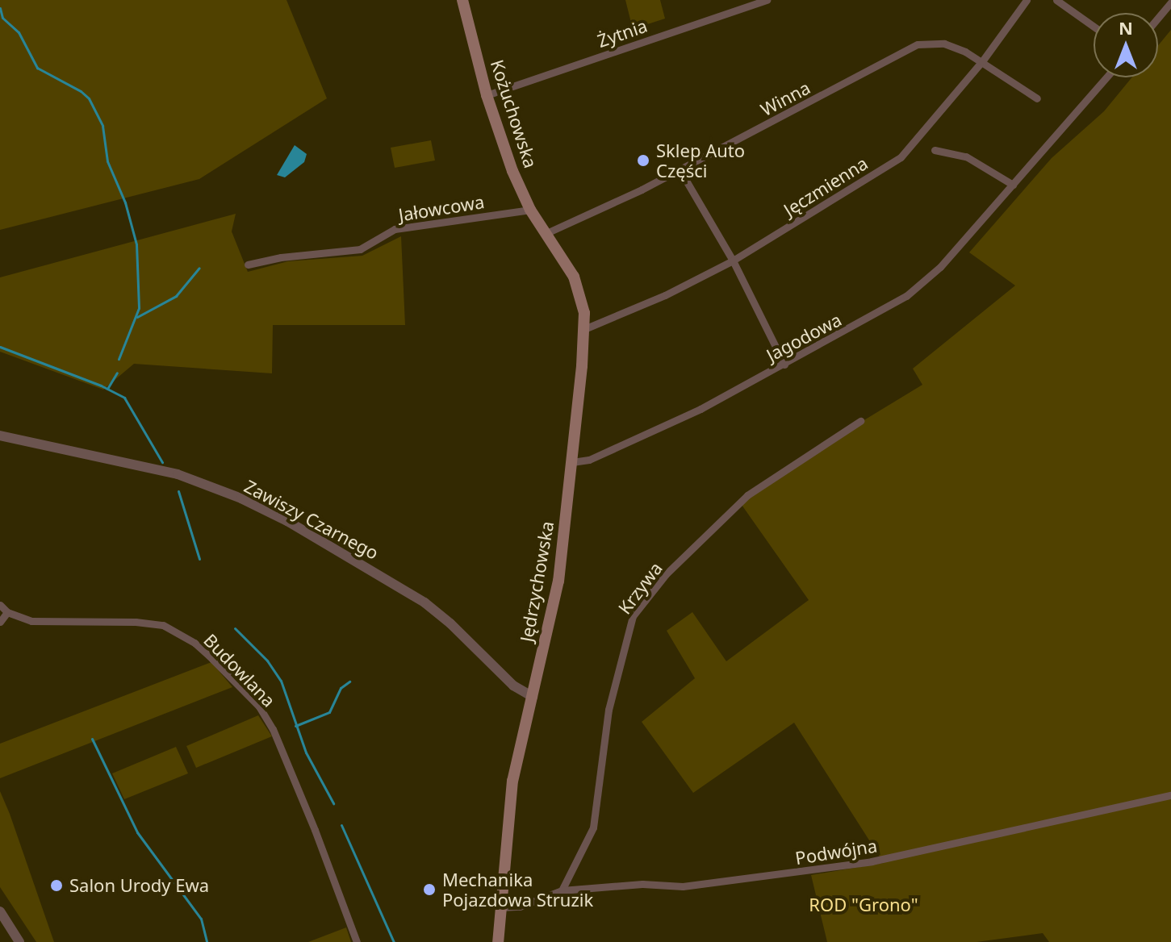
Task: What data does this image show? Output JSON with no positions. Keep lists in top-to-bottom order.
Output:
{
  "streets": {
    "main road": ["Kożuchowska", "Jędrzychowska"],
    "street": [
      "Żytnia",
      "Winna",
      "Jęczmienna",
      "Jałowcowa",
      "Jagodowa",
      "Zawiszy Czarnego",
      "Krzywa",
      "Budowlana",
      "Podwójna"
    ]
  },
  "crossings": [
    ["Żytnia", "Kożuchowska"],
    ["Winna", "Kożuchowska"],
    ["Winna", "Jęczmienna"],
    ["Winna", "Jędrzychowska"],
    ["Kożuchowska", "Jałowcowa"],
    ["Kożuchowska", "Jędrzychowska"],
    ["Jęczmienna", "Jędrzychowska"],
    ["Jagodowa", "Jędrzychowska"],
    ["Zawiszy Czarnego", "Jędrzychowska"],
    ["Jędrzychowska", "Podwójna"],
    ["Krzywa", "Podwójna"]
  ],
  "parks": ["ROD \"Grono\""],
  "places": ["Sklep Auto Części", "Salon Urody Ewa", "Mechanika Pojazdowa Struzik"],
  "north": "top"
}
